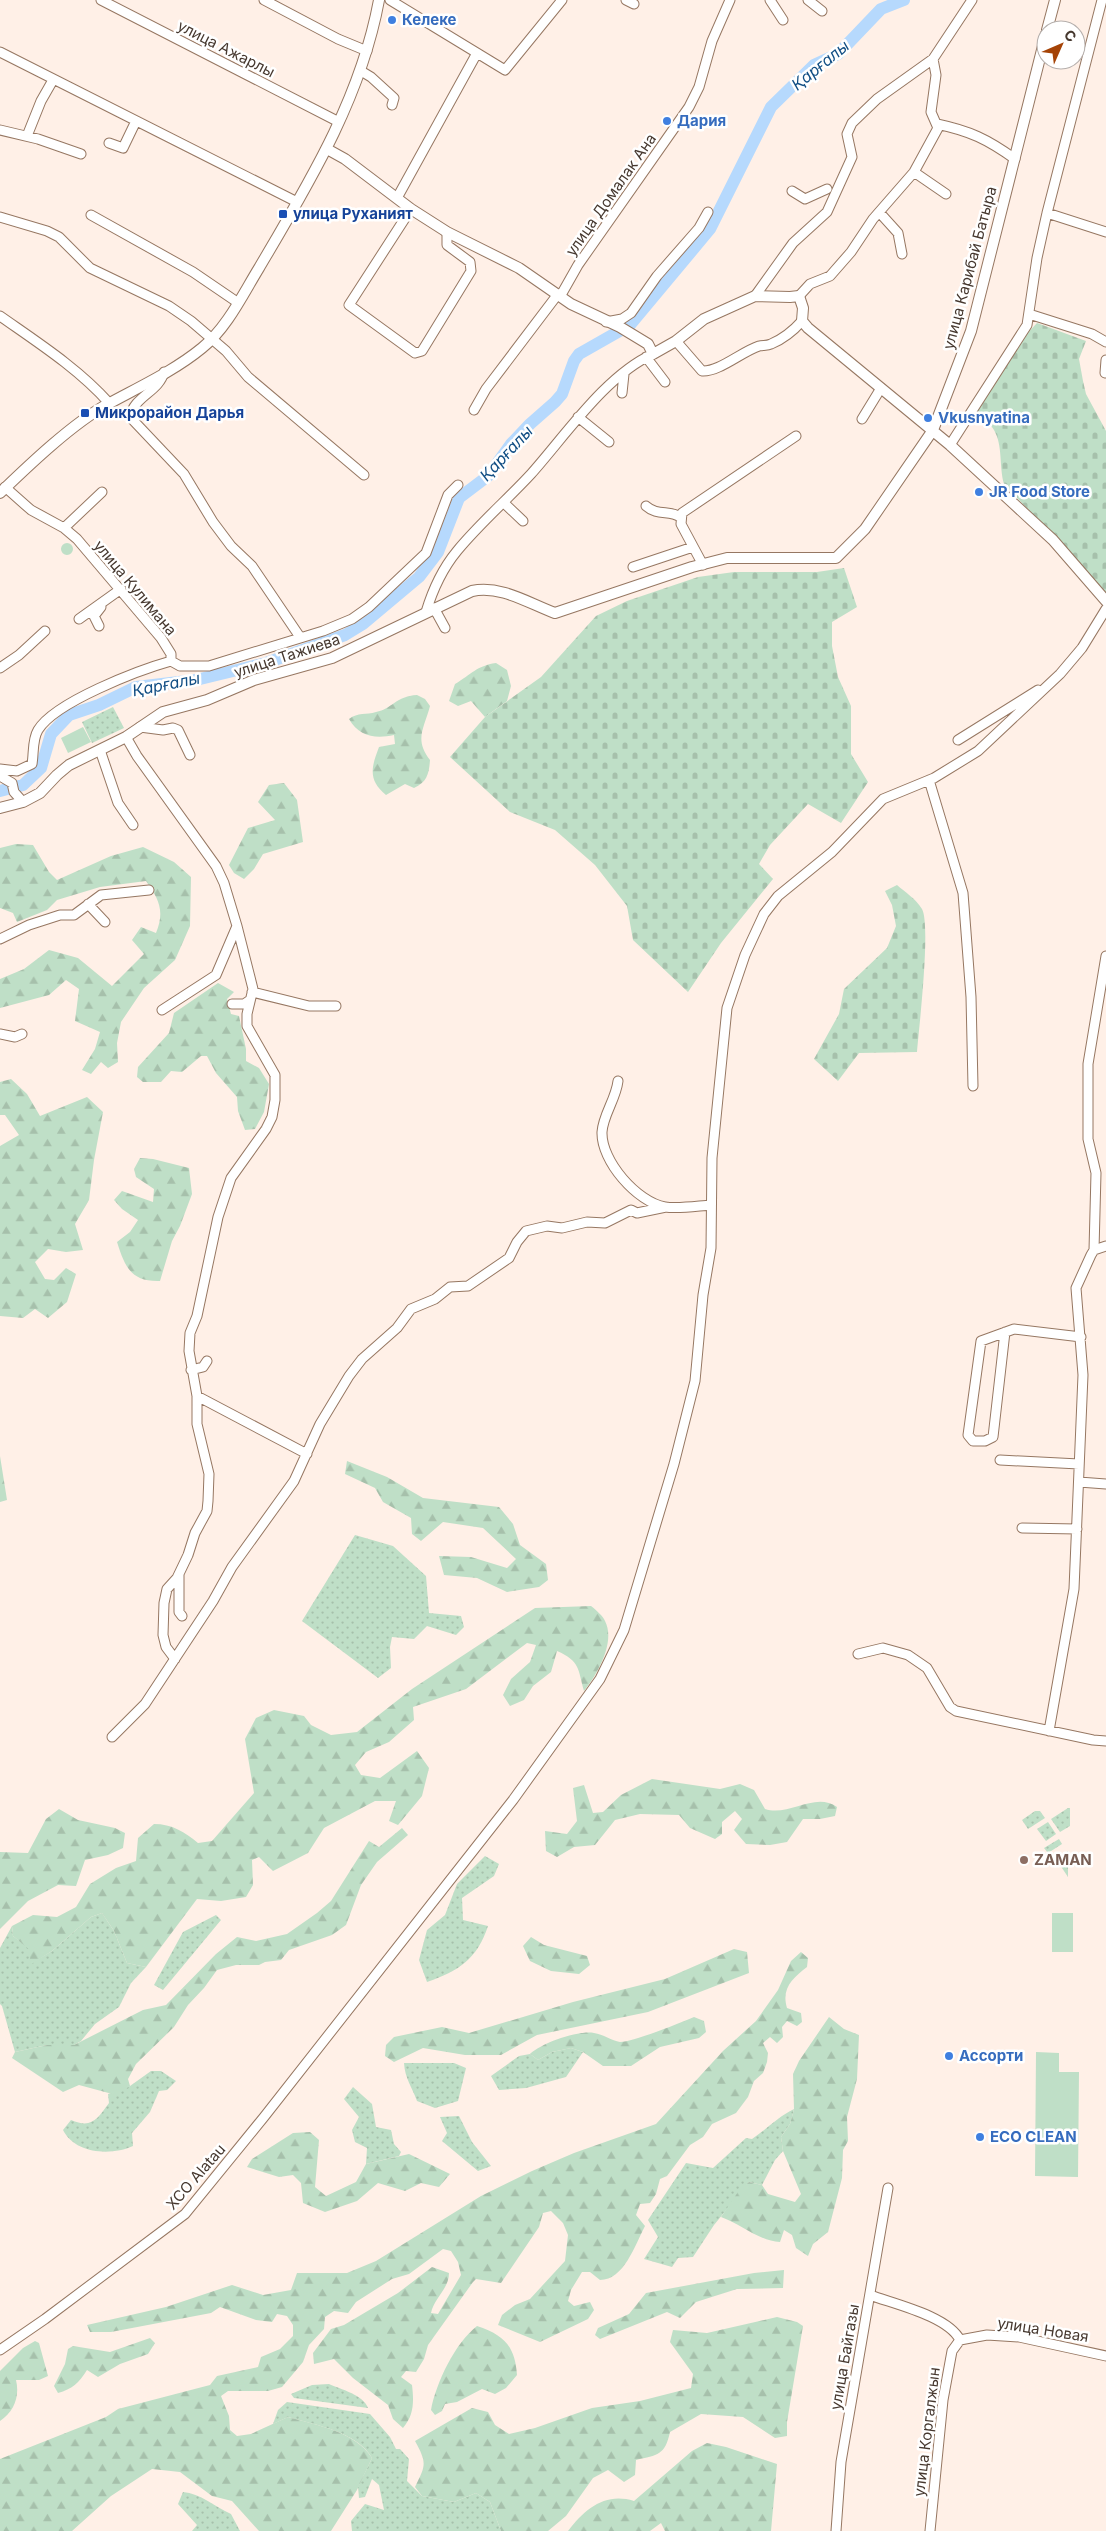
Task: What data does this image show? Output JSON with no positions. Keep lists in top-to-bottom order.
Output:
{
  "streets": {
    "street": [
      "улица Ажарлы",
      "улица Домалак Ана",
      "улица Карибай Батыра",
      "улица Кулимана",
      "улица Тажиева",
      "XCO Alatau",
      "улица Новая",
      "улица Байгазы",
      "улица Коргалжын"
    ]
  },
  "crossings": [
    ["улица Карибай Батыра", "улица Тажиева"],
    ["улица Новая", "улица Коргалжын"]
  ],
  "water": ["Қарғалы"],
  "places": {
    "other": [
      "Келеке",
      "Дария",
      "Vkusnyatina",
      "JR Food Store",
      "ZAMAN",
      "Ассорти",
      "ECO CLEAN"
    ],
    "transit": ["улица Руханият", "Микрорайон Дарья"]
  },
  "north": "top right"
}
